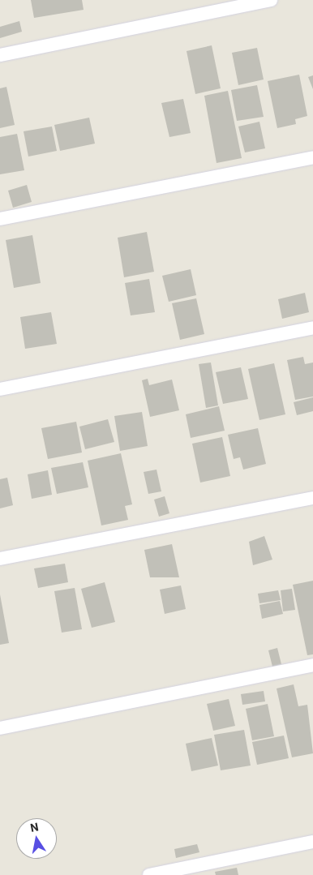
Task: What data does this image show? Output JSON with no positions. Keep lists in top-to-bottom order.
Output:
{
  "north": "top"
}
